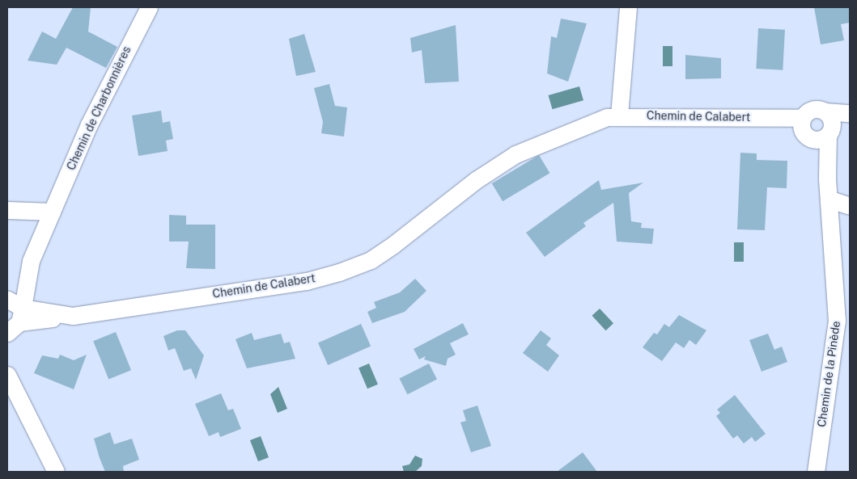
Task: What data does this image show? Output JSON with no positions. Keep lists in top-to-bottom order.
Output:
{
  "streets": {
    "street": ["Chemin de Charbonnières", "Chemin de Calabert", "Chemin de la Pinède"]
  },
  "crossings": [
    ["Chemin de Charbonnières", "Chemin de Calabert"],
    ["Chemin de Calabert", "Chemin de la Pinède"]
  ]
}
